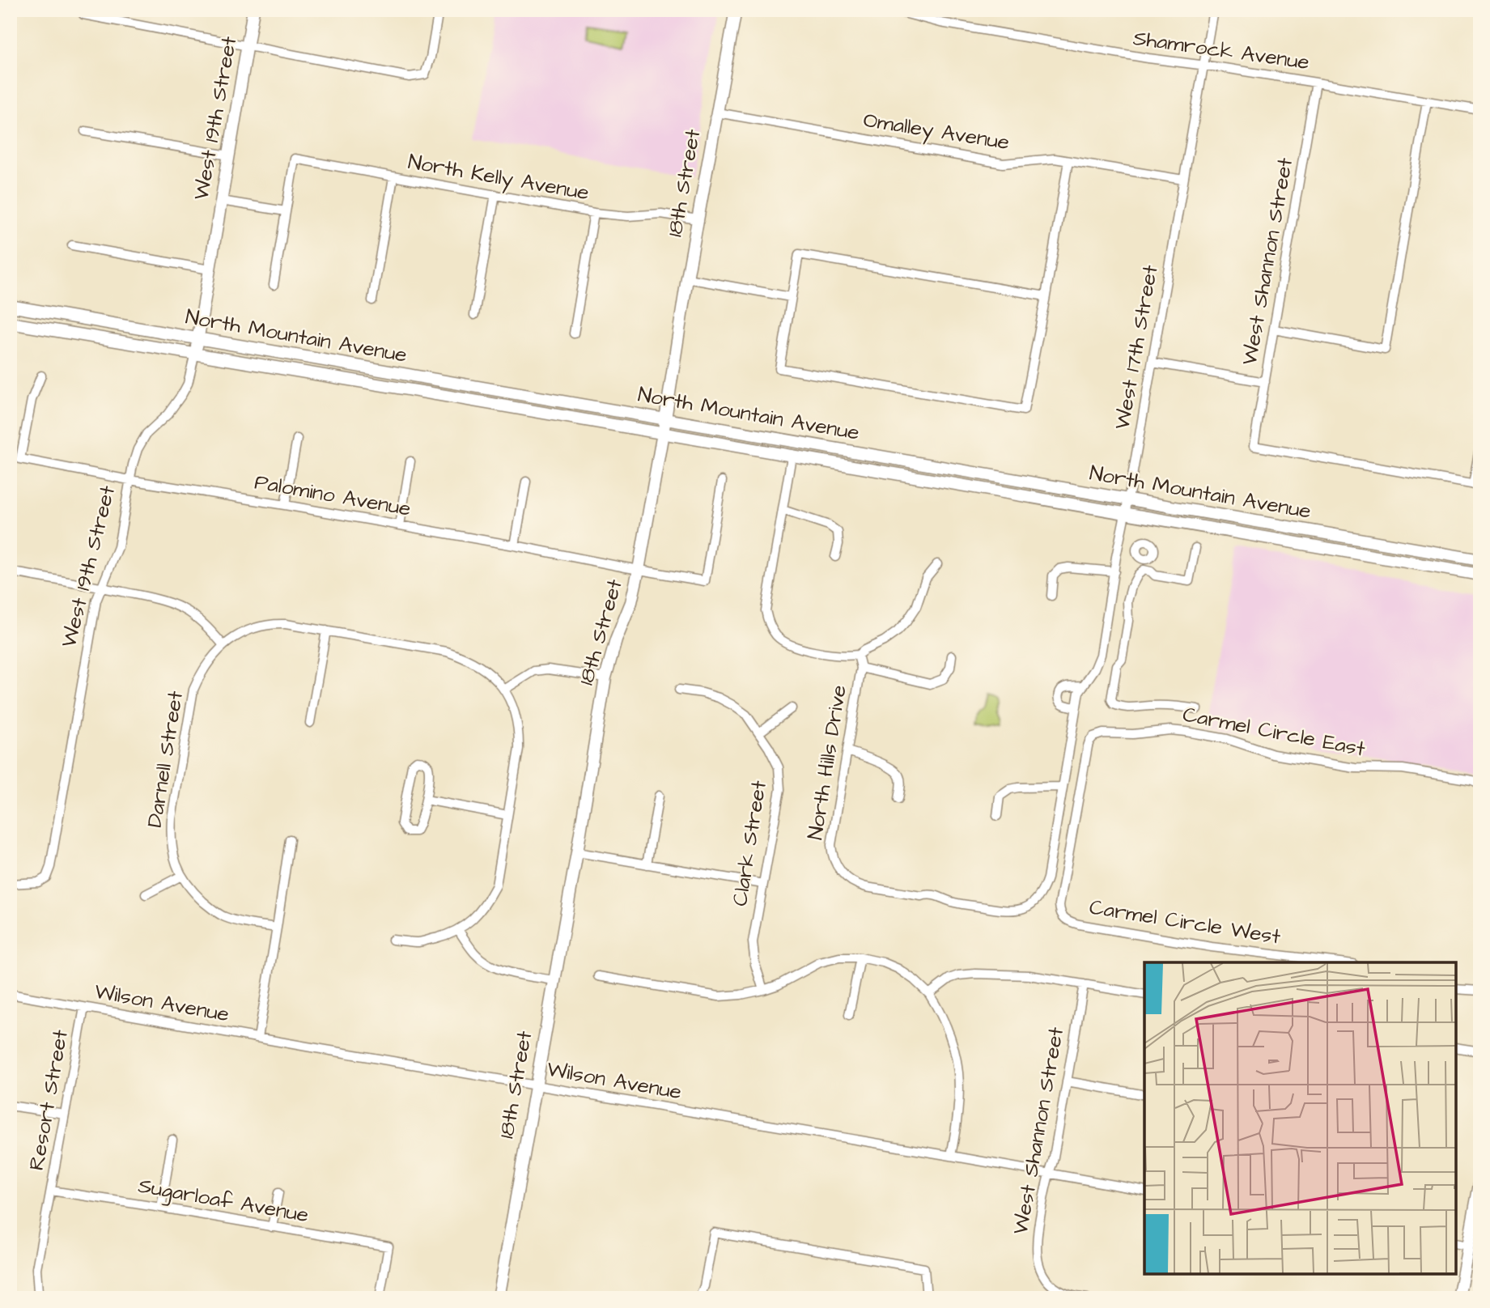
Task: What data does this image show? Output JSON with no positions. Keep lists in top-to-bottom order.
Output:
{
  "streets": {
    "main road": ["West 19th Street", "18th Street", "North Mountain Avenue"],
    "street": [
      "Shamrock Avenue",
      "Omalley Avenue",
      "North Kelly Avenue",
      "West Shannon Street",
      "West 17th Street",
      "Palomino Avenue",
      "Carmel Circle East",
      "Darnell Street",
      "North Hills Drive",
      "Clark Street",
      "Carmel Circle West",
      "Wilson Avenue",
      "Resort Street",
      "Sugarloaf Avenue"
    ]
  },
  "crossings": [
    ["Shamrock Avenue", "West Shannon Street"],
    ["Shamrock Avenue", "West 17th Street"],
    ["West 19th Street", "North Mountain Avenue"],
    ["West 19th Street", "Palomino Avenue"],
    ["Omalley Avenue", "18th Street"],
    ["Omalley Avenue", "West 17th Street"],
    ["North Kelly Avenue", "18th Street"],
    ["18th Street", "North Mountain Avenue"],
    ["18th Street", "Palomino Avenue"],
    ["18th Street", "Wilson Avenue"],
    ["West Shannon Street", "Wilson Avenue"],
    ["North Mountain Avenue", "West 17th Street"],
    ["North Mountain Avenue", "North Hills Drive"],
    ["West 17th Street", "North Hills Drive"],
    ["Carmel Circle East", "Carmel Circle West"],
    ["Wilson Avenue", "Resort Street"],
    ["Resort Street", "Sugarloaf Avenue"]
  ]
}
